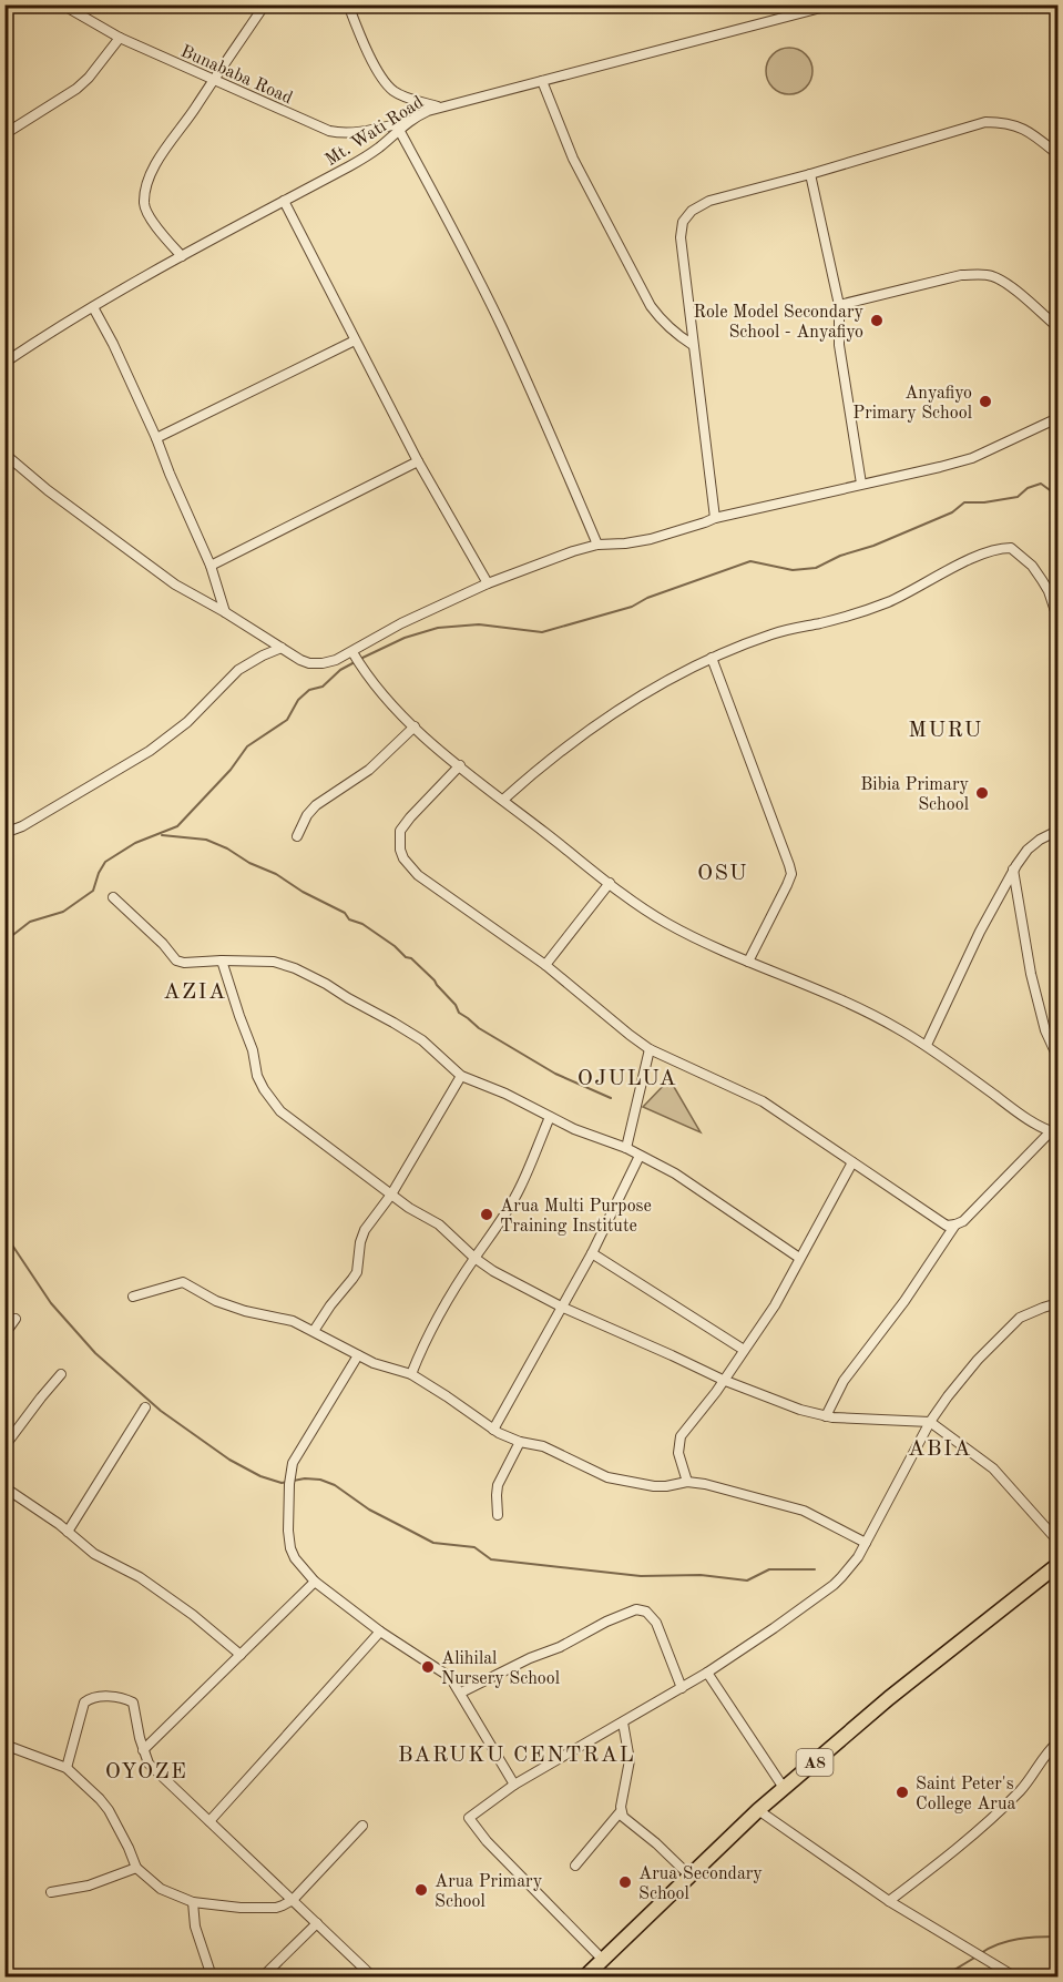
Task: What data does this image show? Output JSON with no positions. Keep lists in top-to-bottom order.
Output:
{
  "streets": {
    "main road": ["A8"],
    "street": ["Bunababa Road", "Mt. Wati Road"]
  },
  "crossings": [
    ["Bunababa Road", "Mt. Wati Road"]
  ],
  "districts": [
    "MURU",
    "OSU",
    "AZIA",
    "OJULUA",
    "ABIA",
    "BARUKU CENTRAL",
    "OYOZE"
  ],
  "places": [
    "Role Model Secondary School - Anyafiyo",
    "Anyafiyo Primary School",
    "Bibia Primary School",
    "Arua Multi Purpose Training Institute",
    "Alihilal Nursery School",
    "Saint Peter's College Arua",
    "Arua Secondary School",
    "Arua Primary School"
  ]
}
